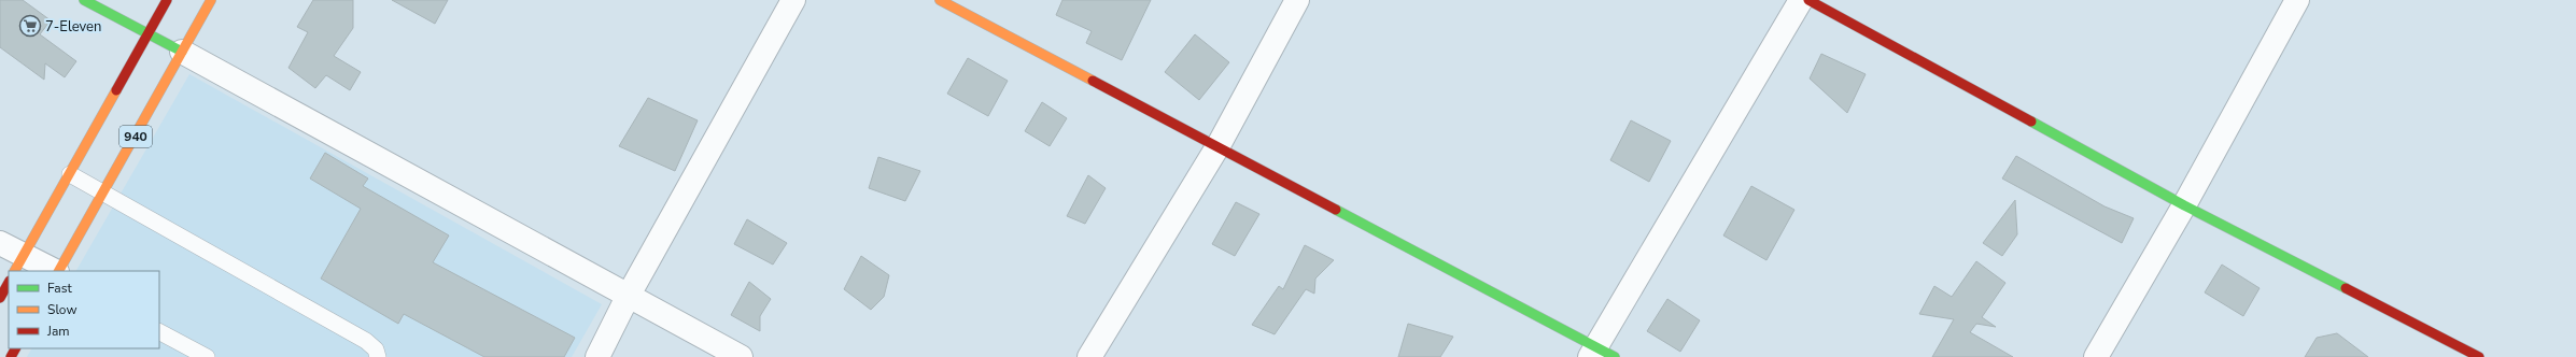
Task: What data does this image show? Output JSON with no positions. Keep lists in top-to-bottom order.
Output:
{
  "streets": {
    "main road": ["940"]
  },
  "places": {
    "supermarket": ["7-Eleven"]
  },
  "legend": ["Fast", "Slow", "Jam"]
}
